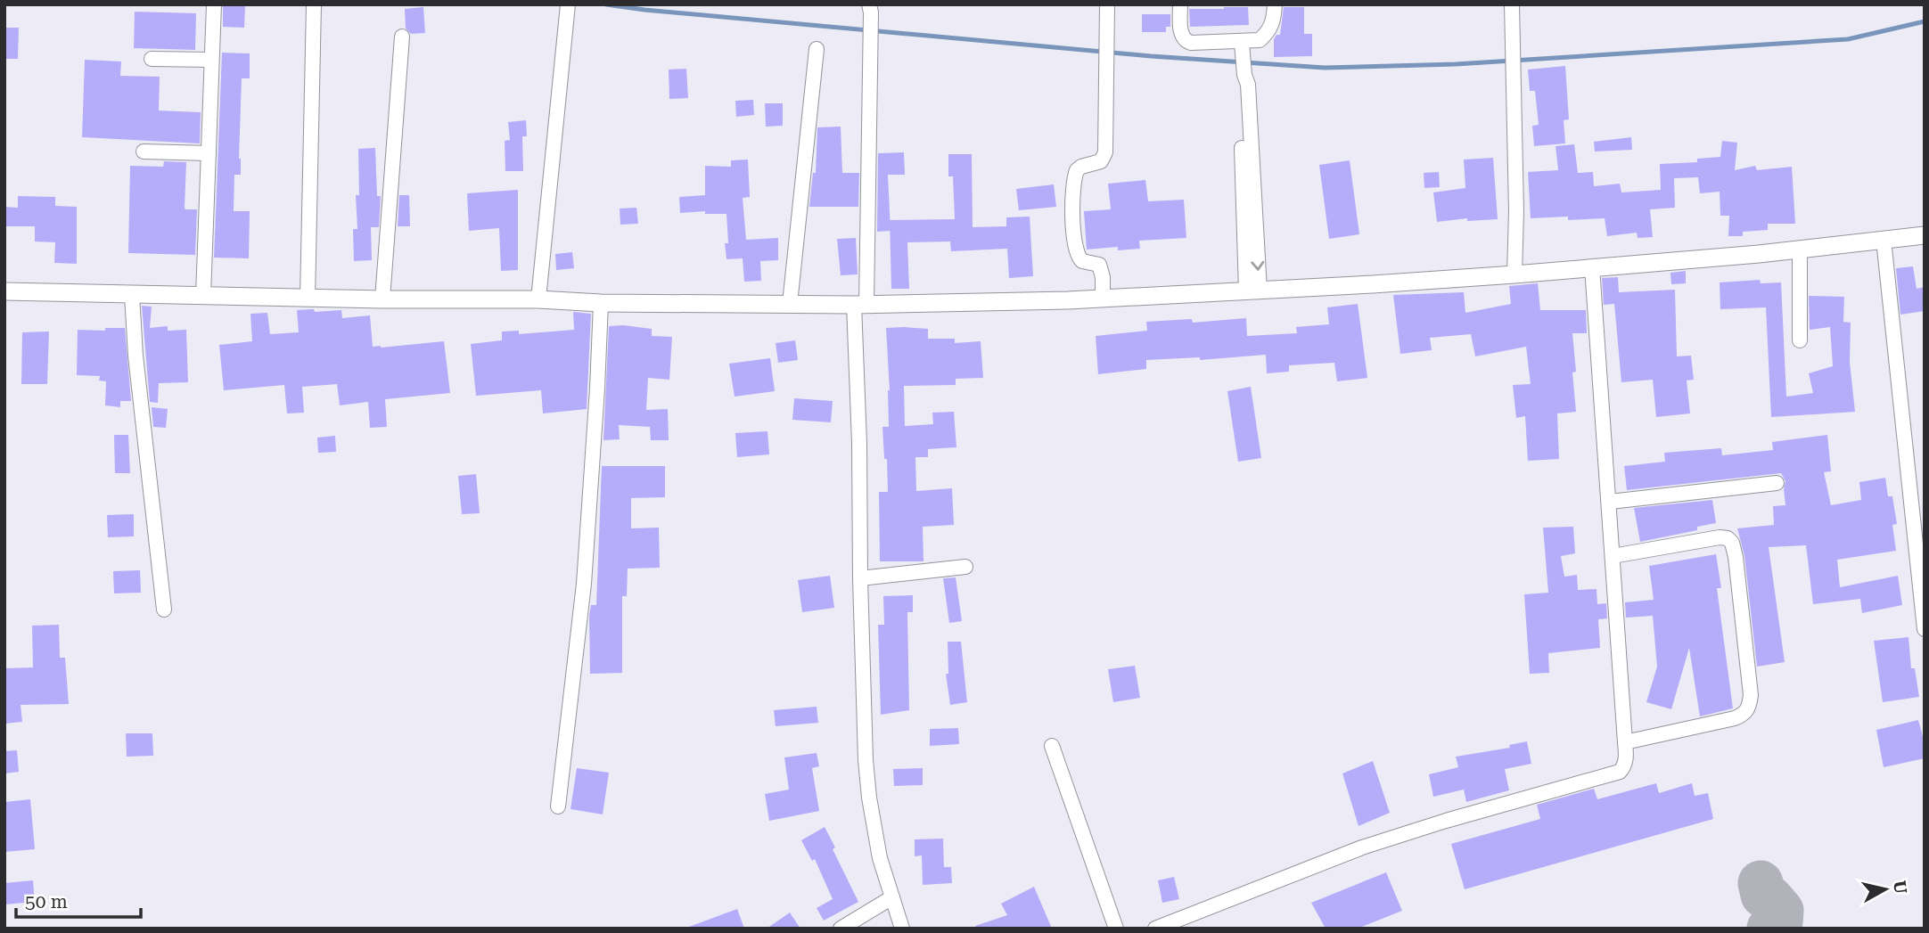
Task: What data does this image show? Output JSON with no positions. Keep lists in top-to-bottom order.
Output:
{
  "scale_bar": "50 m",
  "north": "right"
}
